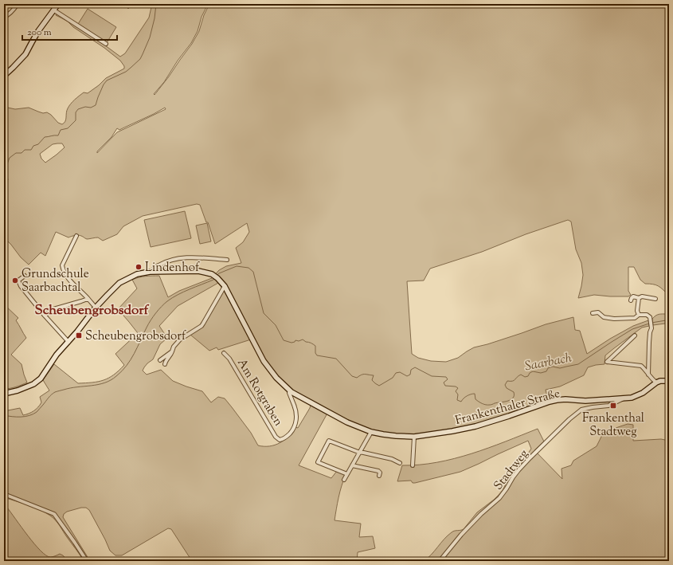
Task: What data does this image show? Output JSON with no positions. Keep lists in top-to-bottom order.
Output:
{
  "streets": {
    "main road": ["Frankenthaler Straße"],
    "street": ["Am Rotgraben", "Stadtweg"]
  },
  "crossings": [
    ["Am Rotgraben", "Frankenthaler Straße"],
    ["Frankenthaler Straße", "Stadtweg"]
  ],
  "districts": ["Scheubengrobsdorf"],
  "water": ["Saarbach"],
  "places": {
    "other": ["Lindenhof", "Grundschule Saarbachtal"],
    "transit": ["Scheubengrobsdorf", "Frankenthal Stadtweg"]
  },
  "scale_bar": "200 m"
}
